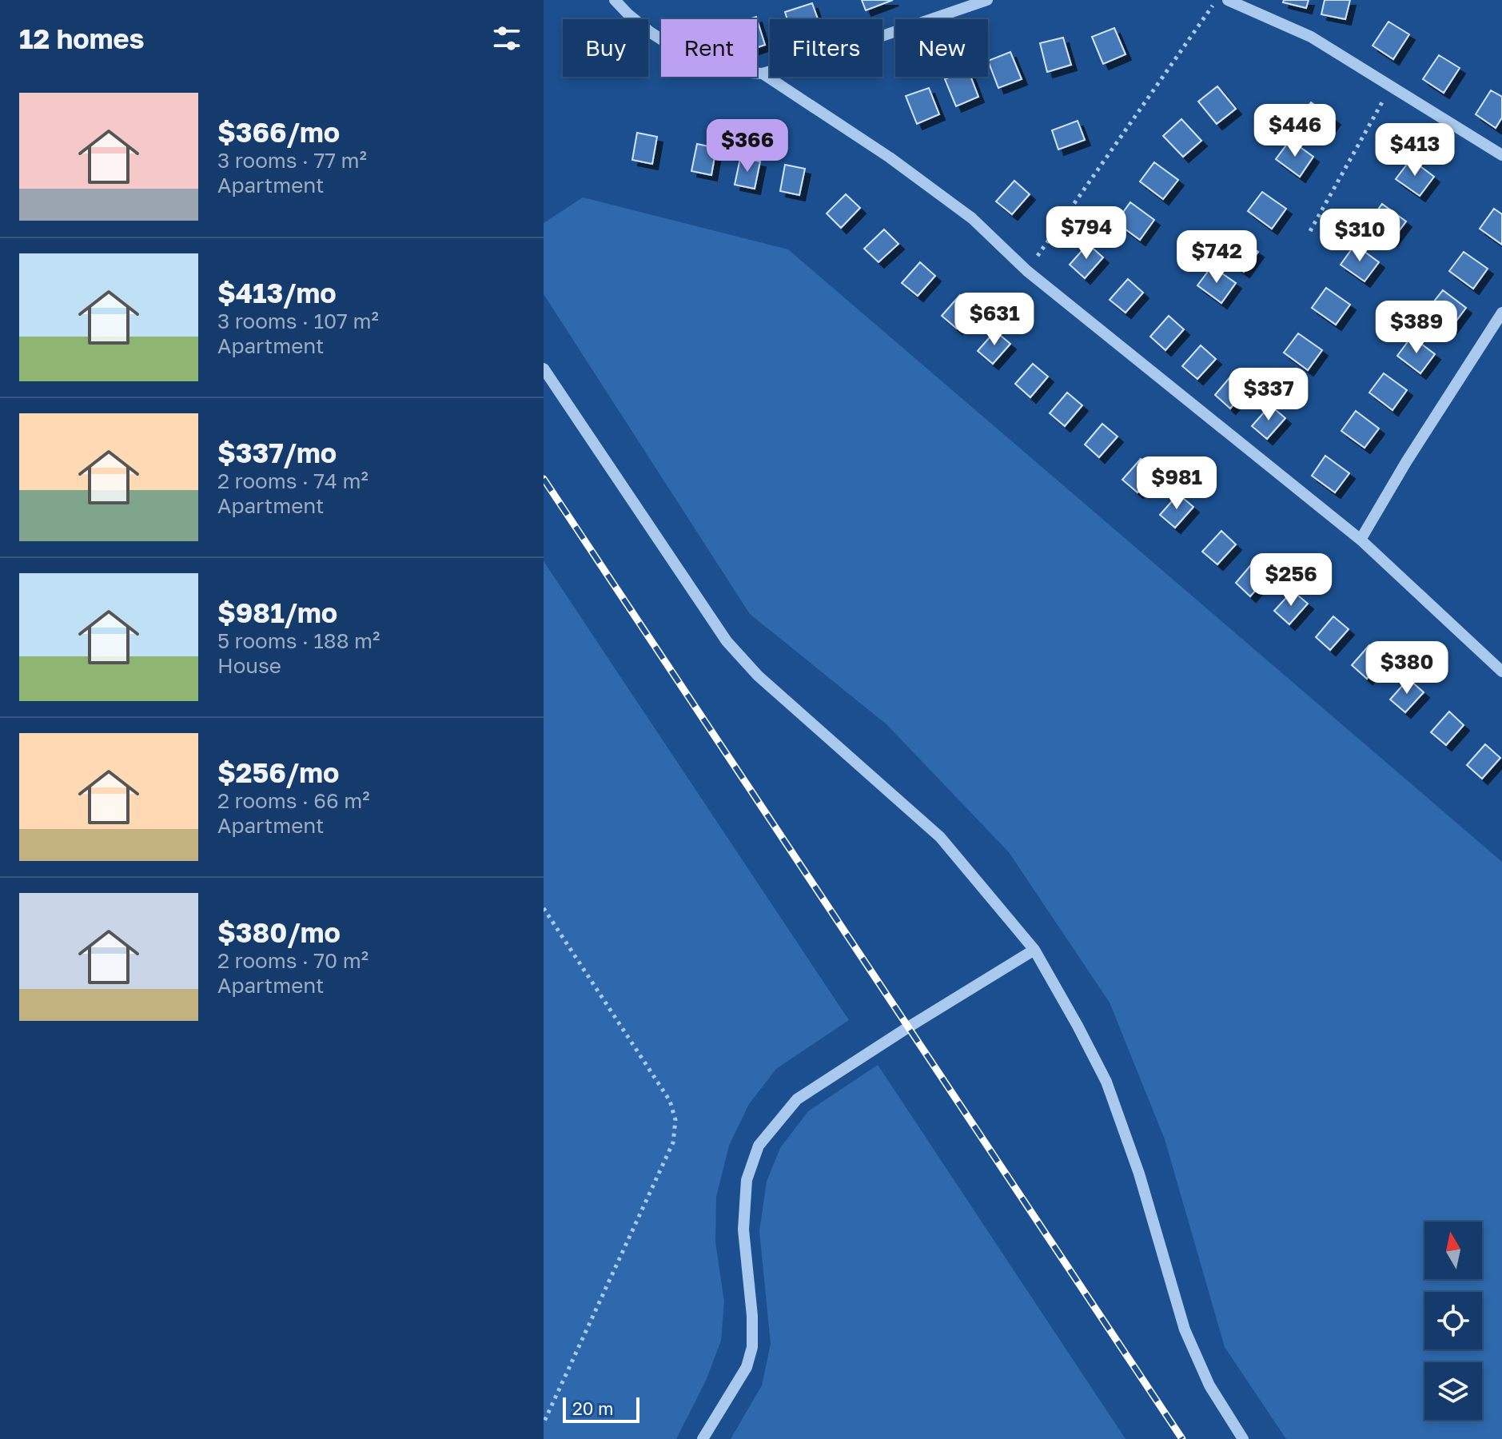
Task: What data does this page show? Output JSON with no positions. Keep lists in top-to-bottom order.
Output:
{
  "scale_bar": "20 m",
  "north": "top",
  "page": {
    "heading": "12 homes",
    "chip": [
      "Buy",
      "Rent",
      "Filters",
      "New"
    ],
    "list": [
      {
        "name": "$366/mo",
        "note": "3 rooms · 77 m² · Apartment"
      },
      {
        "name": "$413/mo",
        "note": "3 rooms · 107 m² · Apartment"
      },
      {
        "name": "$337/mo",
        "note": "2 rooms · 74 m² · Apartment"
      },
      {
        "name": "$981/mo",
        "note": "5 rooms · 188 m² · House"
      },
      {
        "name": "$256/mo",
        "note": "2 rooms · 66 m² · Apartment"
      },
      {
        "name": "$380/mo",
        "note": "2 rooms · 70 m² · Apartment"
      }
    ],
    "price": [
      "$446",
      "$366",
      "$413",
      "$794",
      "$310",
      "$742",
      "$631",
      "$389",
      "$337",
      "$981",
      "$256",
      "$380"
    ],
    "scale": "20 m"
  }
}
